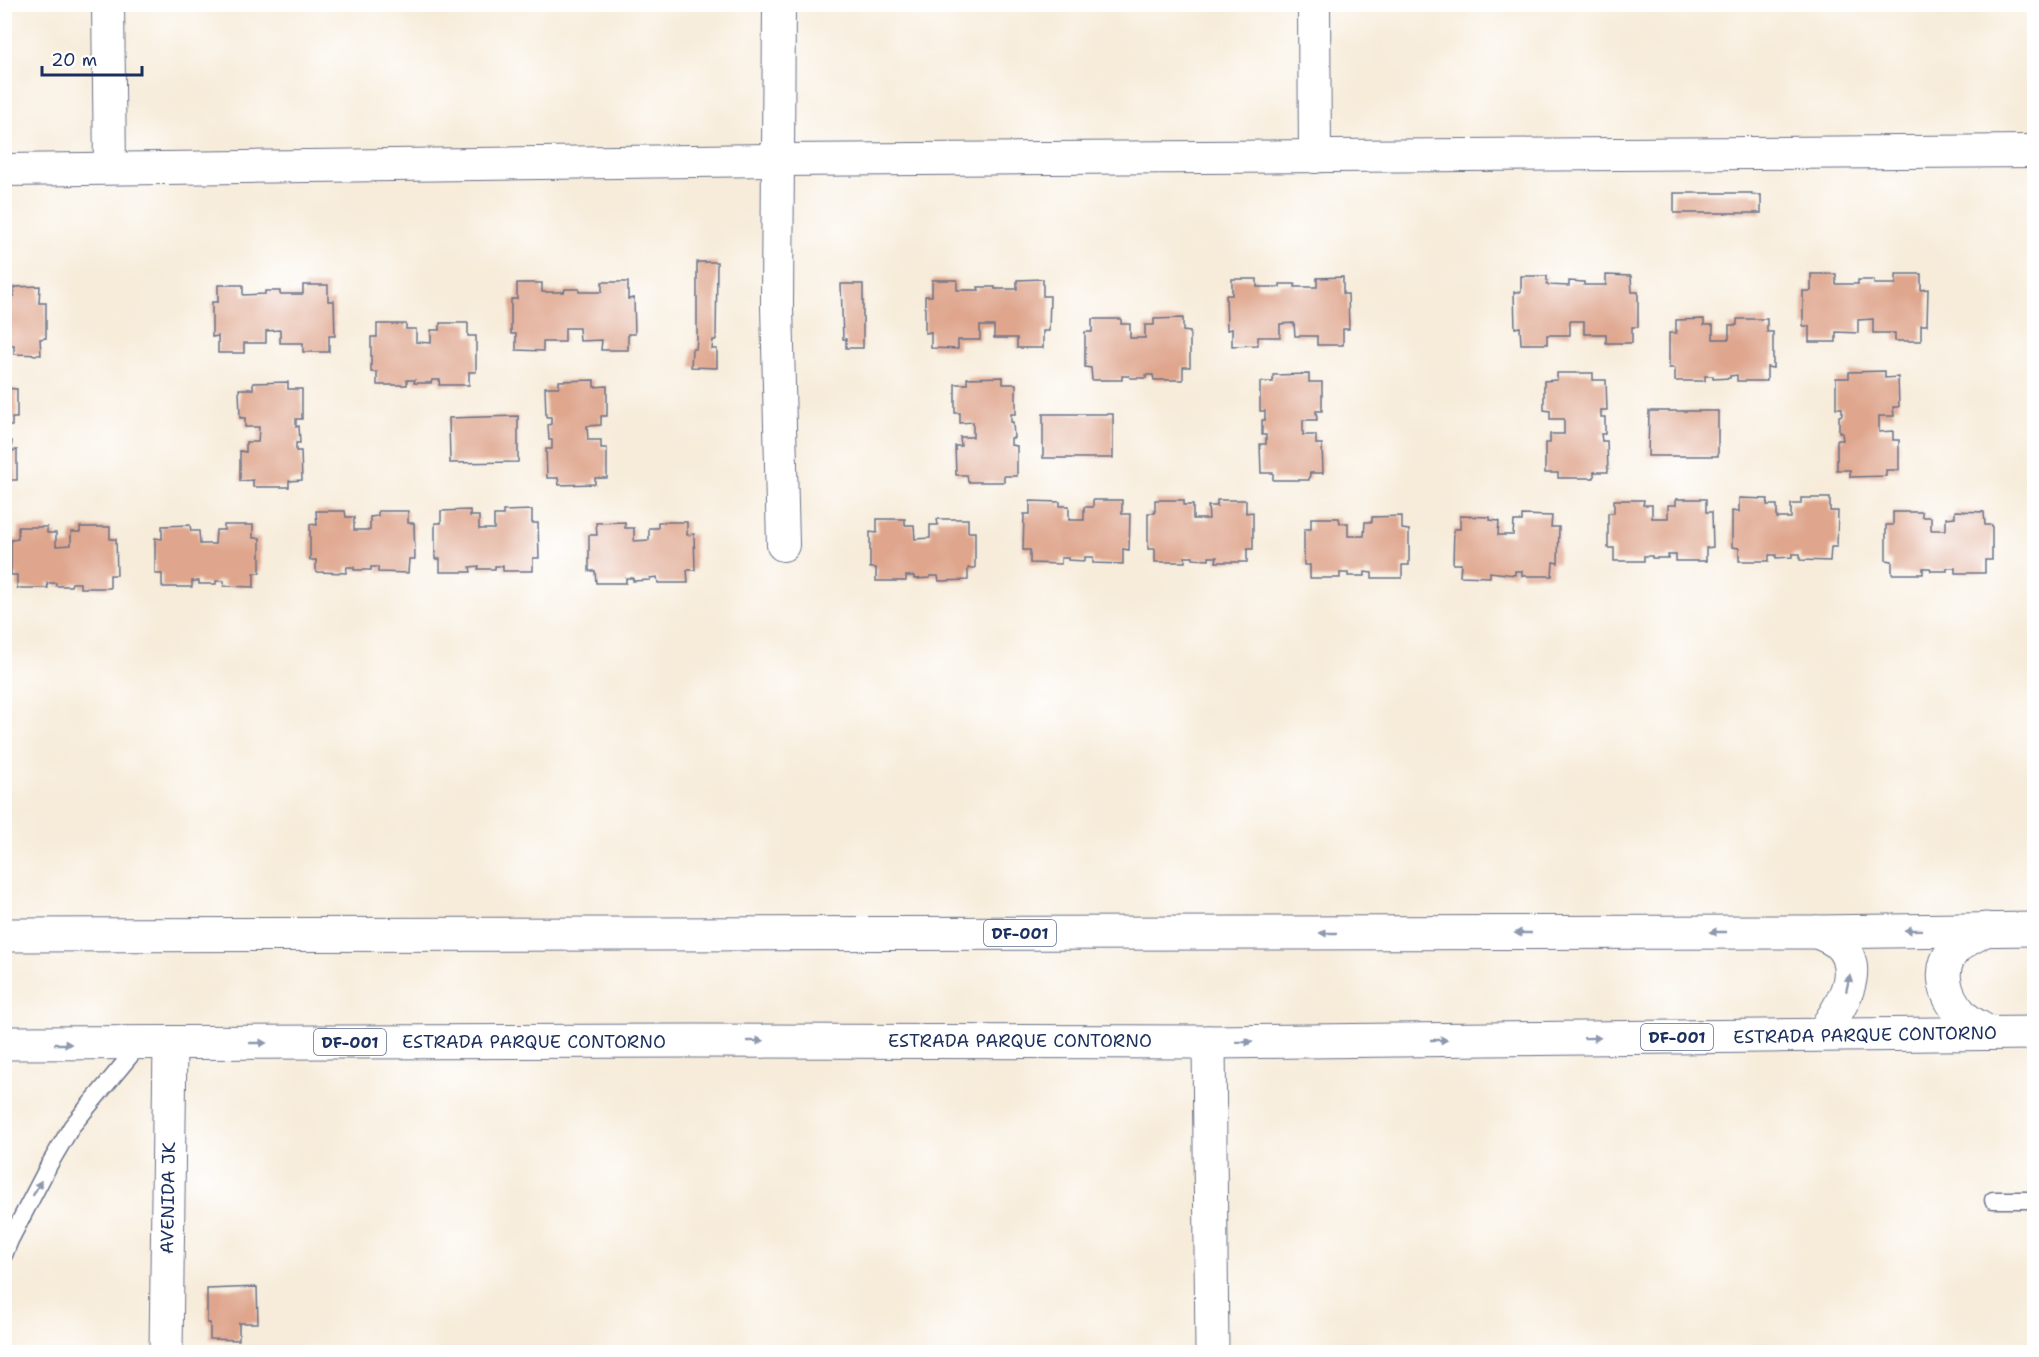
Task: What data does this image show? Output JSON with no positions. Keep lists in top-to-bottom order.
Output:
{
  "streets": {
    "main road": ["DF-001", "ESTRADA PARQUE CONTORNO", "AVENIDA JK"]
  },
  "crossings": [
    ["ESTRADA PARQUE CONTORNO", "AVENIDA JK"]
  ],
  "scale_bar": "20 m"
}
